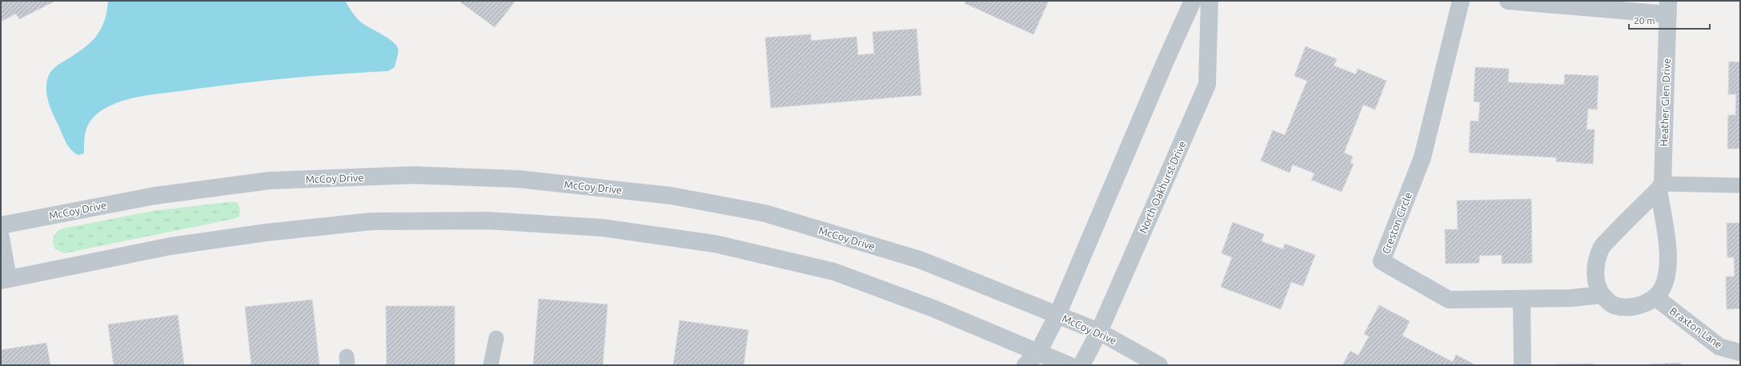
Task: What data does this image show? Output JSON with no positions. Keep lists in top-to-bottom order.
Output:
{
  "streets": {
    "street": [
      "Heather Glen Drive",
      "McCoy Drive",
      "North Oakhurst Drive",
      "Creston Circle",
      "Braxton Lane"
    ]
  },
  "crossings": [
    ["Heather Glen Drive", "Creston Circle"],
    ["Heather Glen Drive", "Braxton Lane"],
    ["McCoy Drive", "North Oakhurst Drive"]
  ],
  "scale_bar": "20 m"
}
